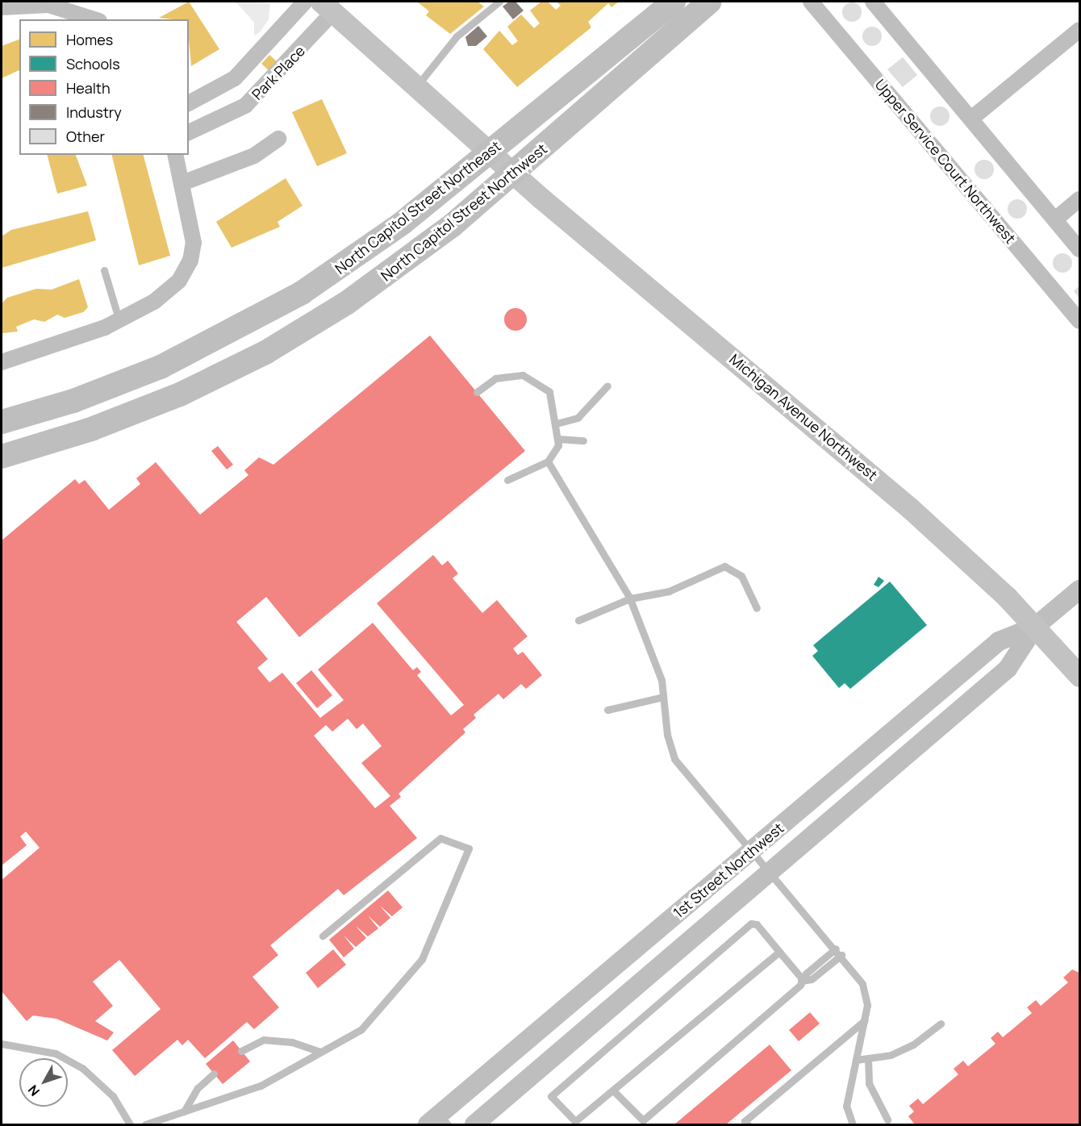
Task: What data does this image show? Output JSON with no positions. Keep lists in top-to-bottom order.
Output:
{
  "streets": {
    "main road": ["North Capitol Street Northeast", "North Capitol Street Northwest", "Michigan Avenue Northwest"],
    "street": ["Park Place", "Upper Service Court Northwest", "1st Street Northwest"]
  },
  "crossings": [
    ["Park Place", "Michigan Avenue Northwest"],
    ["North Capitol Street Northeast", "North Capitol Street Northwest"],
    ["North Capitol Street Northeast", "Michigan Avenue Northwest"],
    ["North Capitol Street Northwest", "Michigan Avenue Northwest"],
    ["Michigan Avenue Northwest", "1st Street Northwest"]
  ],
  "legend": [
    "Homes",
    "Schools",
    "Health",
    "Industry",
    "Other"
  ],
  "north": "bottom left"
}
